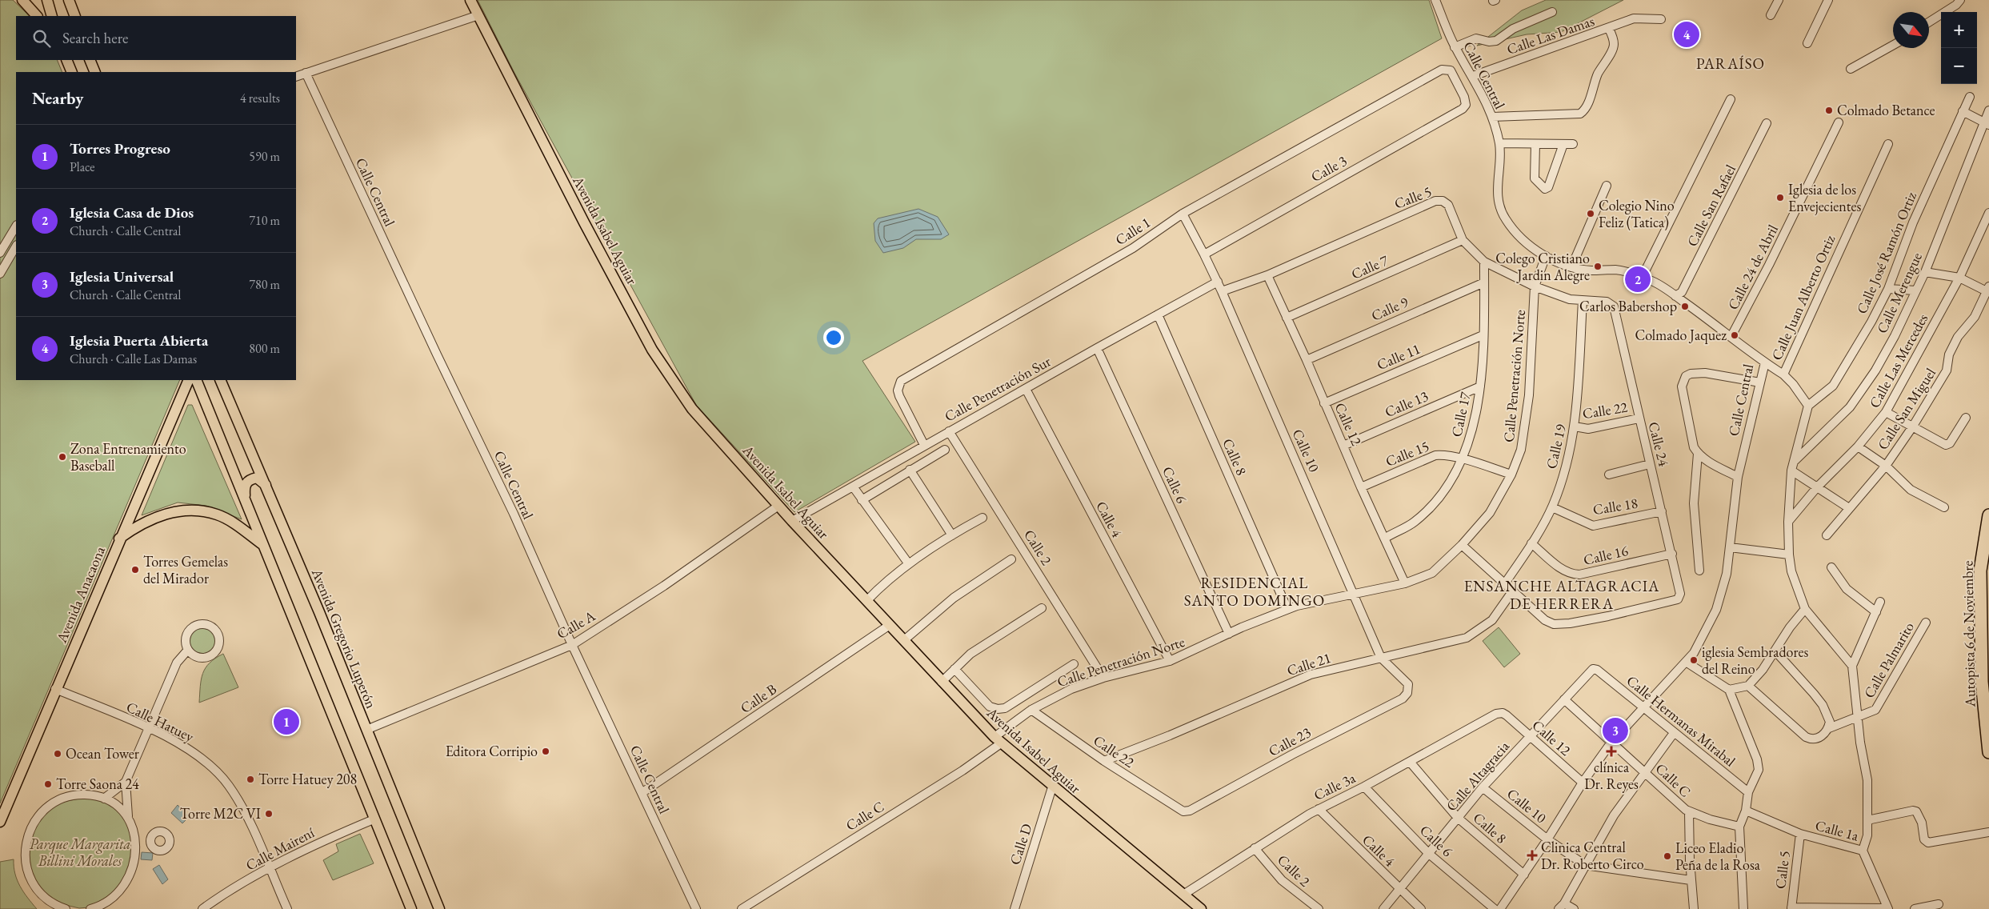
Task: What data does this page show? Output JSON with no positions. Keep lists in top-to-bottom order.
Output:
{
  "streets": {
    "highway": ["Autopista 6 de Noviembre"],
    "main road": ["Avenida Isabel Aguiar", "Avenida Anacaona", "Avenida Gregorio Luperón"],
    "street": [
      "Calle Las Damas",
      "Calle Central",
      "Calle 3",
      "Calle 5",
      "Calle San Rafael",
      "Calle 1",
      "Calle José Ramón Ortiz",
      "Calle 7",
      "Calle 24 de Abril",
      "Calle Merengue",
      "Calle Juan Alberto Ortiz",
      "Calle 9",
      "Calle 11",
      "Calle Las Mercedes",
      "Calle Penetración Norte",
      "Calle Penetración Sur",
      "Calle 13",
      "Calle San Miguel",
      "Calle 22",
      "Calle 17",
      "Calle 12",
      "Calle 24",
      "Calle 19",
      "Calle 10",
      "Calle 15",
      "Calle 8",
      "Calle 6",
      "Calle 18",
      "Calle 4",
      "Calle 2",
      "Calle 16",
      "Calle A",
      "Calle Palmarito",
      "Calle 21",
      "Calle B",
      "Calle Hermanas Mirabal",
      "Calle Hatuey",
      "Calle 23",
      "Calle Altagracia",
      "Calle C",
      "Calle 3a",
      "Calle 1a",
      "Calle D",
      "Calle Mairení"
    ]
  },
  "crossings": [
    ["Calle Las Damas", "Calle Central"],
    ["Calle Central", "Calle San Rafael"],
    ["Calle Central", "Calle 24 de Abril"],
    ["Calle Central", "Calle Penetración Norte"],
    ["Calle Central", "Calle 12"],
    ["Calle Central", "Calle 10"],
    ["Calle Central", "Calle 8"],
    ["Calle Central", "Calle A"],
    ["Calle Central", "Calle B"],
    ["Calle Central", "Calle Hermanas Mirabal"],
    ["Calle Central", "Calle C"],
    ["Calle 3", "Calle 1"],
    ["Calle 3", "Calle 10"],
    ["Calle 5", "Calle 7"],
    ["Calle 5", "Calle Penetración Norte"],
    ["Calle 5", "Calle 17"],
    ["Calle 5", "Calle 12"],
    ["Calle 5", "Calle 24"],
    ["Calle 5", "Calle 19"],
    ["Calle 5", "Calle 10"],
    ["Calle 5", "Calle 1a"],
    ["Avenida Isabel Aguiar", "Calle Penetración Norte"],
    ["Avenida Isabel Aguiar", "Calle Penetración Sur"],
    ["Avenida Isabel Aguiar", "Calle A"],
    ["Avenida Isabel Aguiar", "Calle B"],
    ["Avenida Isabel Aguiar", "Calle C"],
    ["Avenida Isabel Aguiar", "Calle 3a"],
    ["Avenida Isabel Aguiar", "Calle D"],
    ["Calle 1", "Calle Penetración Sur"],
    ["Calle 1", "Calle 10"],
    ["Calle 7", "Calle 12"],
    ["Calle 9", "Calle 17"],
    ["Calle 9", "Calle 12"],
    ["Calle 11", "Calle 17"],
    ["Calle 11", "Calle 12"],
    ["Calle Penetración Norte", "Calle 22"],
    ["Calle Penetración Norte", "Calle 12"],
    ["Calle Penetración Norte", "Calle 10"],
    ["Calle Penetración Norte", "Calle 15"],
    ["Calle Penetración Norte", "Calle 8"],
    ["Calle Penetración Norte", "Calle 6"],
    ["Calle Penetración Norte", "Calle 4"],
    ["Calle Penetración Norte", "Calle 2"],
    ["Calle Penetración Norte", "Calle C"],
    ["Calle Penetración Sur", "Calle 10"],
    ["Calle Penetración Sur", "Calle 8"],
    ["Calle Penetración Sur", "Calle 6"],
    ["Calle Penetración Sur", "Calle 4"],
    ["Calle Penetración Sur", "Calle 2"],
    ["Calle 13", "Calle 17"],
    ["Calle 13", "Calle 12"],
    ["Calle 22", "Calle 24"],
    ["Calle 22", "Calle 19"],
    ["Calle 22", "Calle 21"],
    ["Calle 22", "Calle 23"],
    ["Calle 17", "Calle 12"],
    ["Calle 17", "Calle 15"],
    ["Calle 12", "Calle 15"],
    ["Calle 12", "Calle Altagracia"],
    ["Calle 12", "Calle 3a"],
    ["Calle 24", "Calle 18"],
    ["Calle 24", "Calle 16"],
    ["Calle 24", "Calle 21"],
    ["Calle 19", "Calle 18"],
    ["Calle 19", "Calle 16"],
    ["Calle 10", "Calle 21"],
    ["Calle 10", "Calle 23"],
    ["Calle 10", "Calle Altagracia"],
    ["Calle 8", "Calle Altagracia"],
    ["Calle 8", "Calle 3a"],
    ["Calle 6", "Calle Altagracia"],
    ["Calle 6", "Calle 3a"],
    ["Calle 4", "Calle Altagracia"],
    ["Calle 4", "Calle 3a"],
    ["Calle 2", "Calle 3a"],
    ["Avenida Anacaona", "Calle Hatuey"],
    ["Calle A", "Avenida Gregorio Luperón"],
    ["Calle Hermanas Mirabal", "Calle Altagracia"],
    ["Calle Hatuey", "Calle Mairení"],
    ["Calle Altagracia", "Calle C"]
  ],
  "districts": ["PARAÍSO", "RESIDENCIAL SANTO DOMINGO", "ENSANCHE ALTAGRACIA DE HERRERA"],
  "parks": ["Parque Margarita Billini Morales"],
  "places": {
    "other": [
      "Colmado Betance",
      "Iglesia de los Envejecientes",
      "Colegio Nino Feliz (Tatica)",
      "Colego Cristiano Jardin Alegre",
      "Carlos Babershop",
      "Colmado Jaquez",
      "Zona Entrenamiento Baseball",
      "Torres Gemelas del Mirador",
      "iglesia Sembradores del Reino",
      "Editora Corripio",
      "Ocean Tower",
      "Torre Hatuey 208",
      "Torre Saona 24",
      "Torre M2C VI",
      "Liceo Eladio Peña de la Rosa"
    ],
    "health": ["clínica Dr. Reyes", "Clinica Central Dr. Roberto Circo"]
  },
  "north": "bottom right",
  "page": {
    "map_buttons": ["+", "−"],
    "search": "Search here",
    "pins": [
      "4",
      "2",
      "1",
      "3"
    ],
    "heading": ["Nearby", "4 results"],
    "list": [
      {
        "mark": "1",
        "name": "Torres Progreso",
        "note": "Place",
        "value": "590 m"
      },
      {
        "mark": "2",
        "name": "Iglesia Casa de Dios",
        "note": "Church · Calle Central",
        "value": "710 m"
      },
      {
        "mark": "3",
        "name": "Iglesia Universal",
        "note": "Church · Calle Central",
        "value": "780 m"
      },
      {
        "mark": "4",
        "name": "Iglesia Puerta Abierta",
        "note": "Church · Calle Las Damas",
        "value": "800 m"
      }
    ]
  }
}
